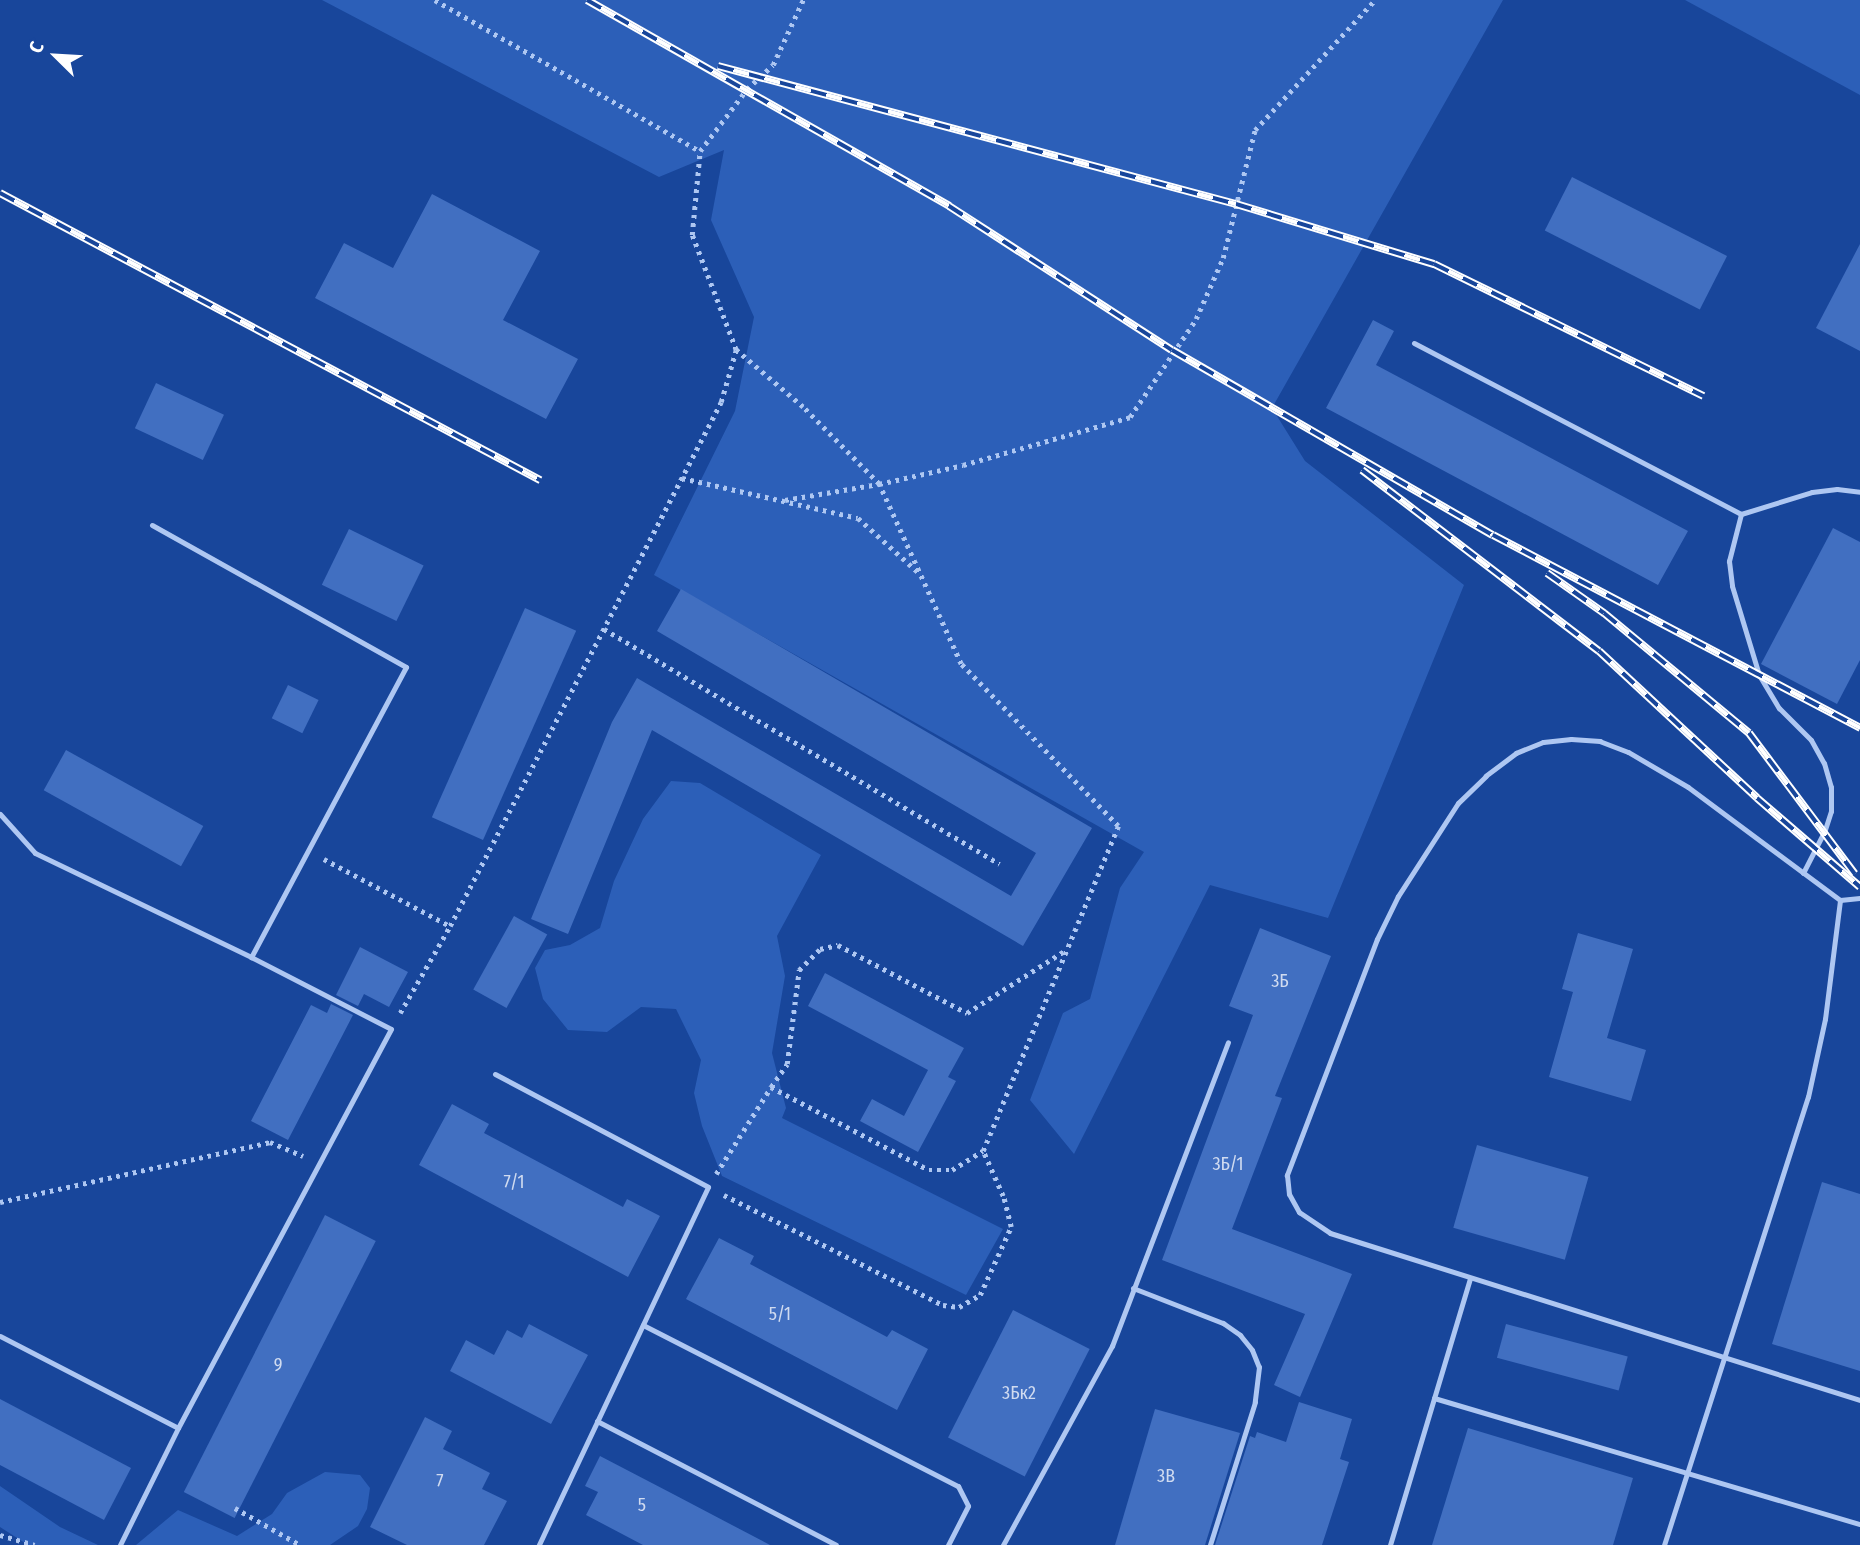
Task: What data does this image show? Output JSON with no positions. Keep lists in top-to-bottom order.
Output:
{
  "house_numbers": [
    "3Б",
    "3Б/1",
    "7/1",
    "5/1",
    "9",
    "3Бк2",
    "3В",
    "7",
    "5"
  ],
  "north": "top left"
}
